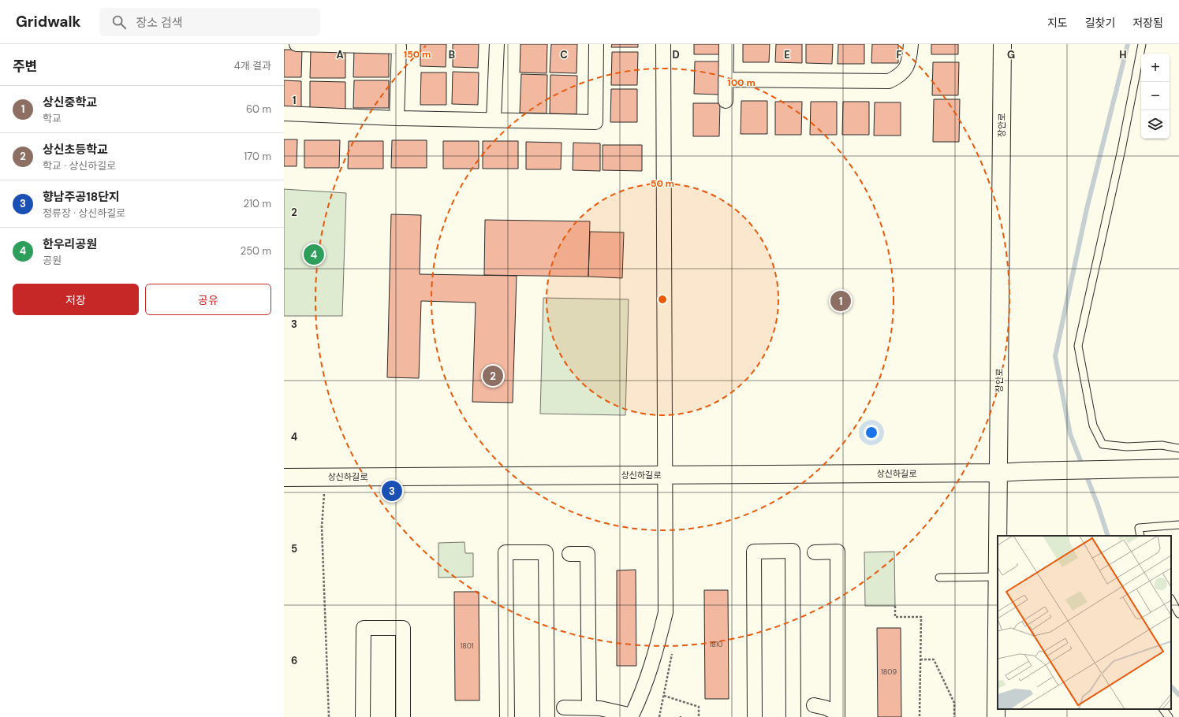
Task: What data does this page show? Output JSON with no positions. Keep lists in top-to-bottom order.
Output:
{
  "streets": {
    "street": ["장안로", "상신하길로"]
  },
  "crossings": [
    ["장안로", "상신하길로"]
  ],
  "house_numbers": ["1810", "1801", "1809"],
  "page": {
    "header": "Gridwalk",
    "search": "장소 검색",
    "nav": ["지도", "길찾기", "저장됨"],
    "heading": ["주변", "4개 결과"],
    "map_buttons": ["+", "−"],
    "list": [
      {
        "mark": "1",
        "name": "상신중학교",
        "note": "학교",
        "value": "60 m"
      },
      {
        "mark": "2",
        "name": "상신초등학교",
        "note": "학교 · 상신하길로",
        "value": "170 m"
      },
      {
        "mark": "3",
        "name": "향남주공18단지",
        "note": "정류장 · 상신하길로",
        "value": "210 m"
      },
      {
        "mark": "4",
        "name": "한우리공원",
        "note": "공원",
        "value": "250 m"
      }
    ],
    "pins": [
      "4",
      "1",
      "2",
      "3"
    ],
    "buttons": ["저장", "공유"]
  },
  "grid": {
    "columns": [
      "A",
      "B",
      "C",
      "D",
      "E",
      "F",
      "G",
      "H"
    ],
    "rows": [
      "1",
      "2",
      "3",
      "4",
      "5",
      "6"
    ]
  },
  "rings": ["150 m", "100 m", "50 m"]
}
